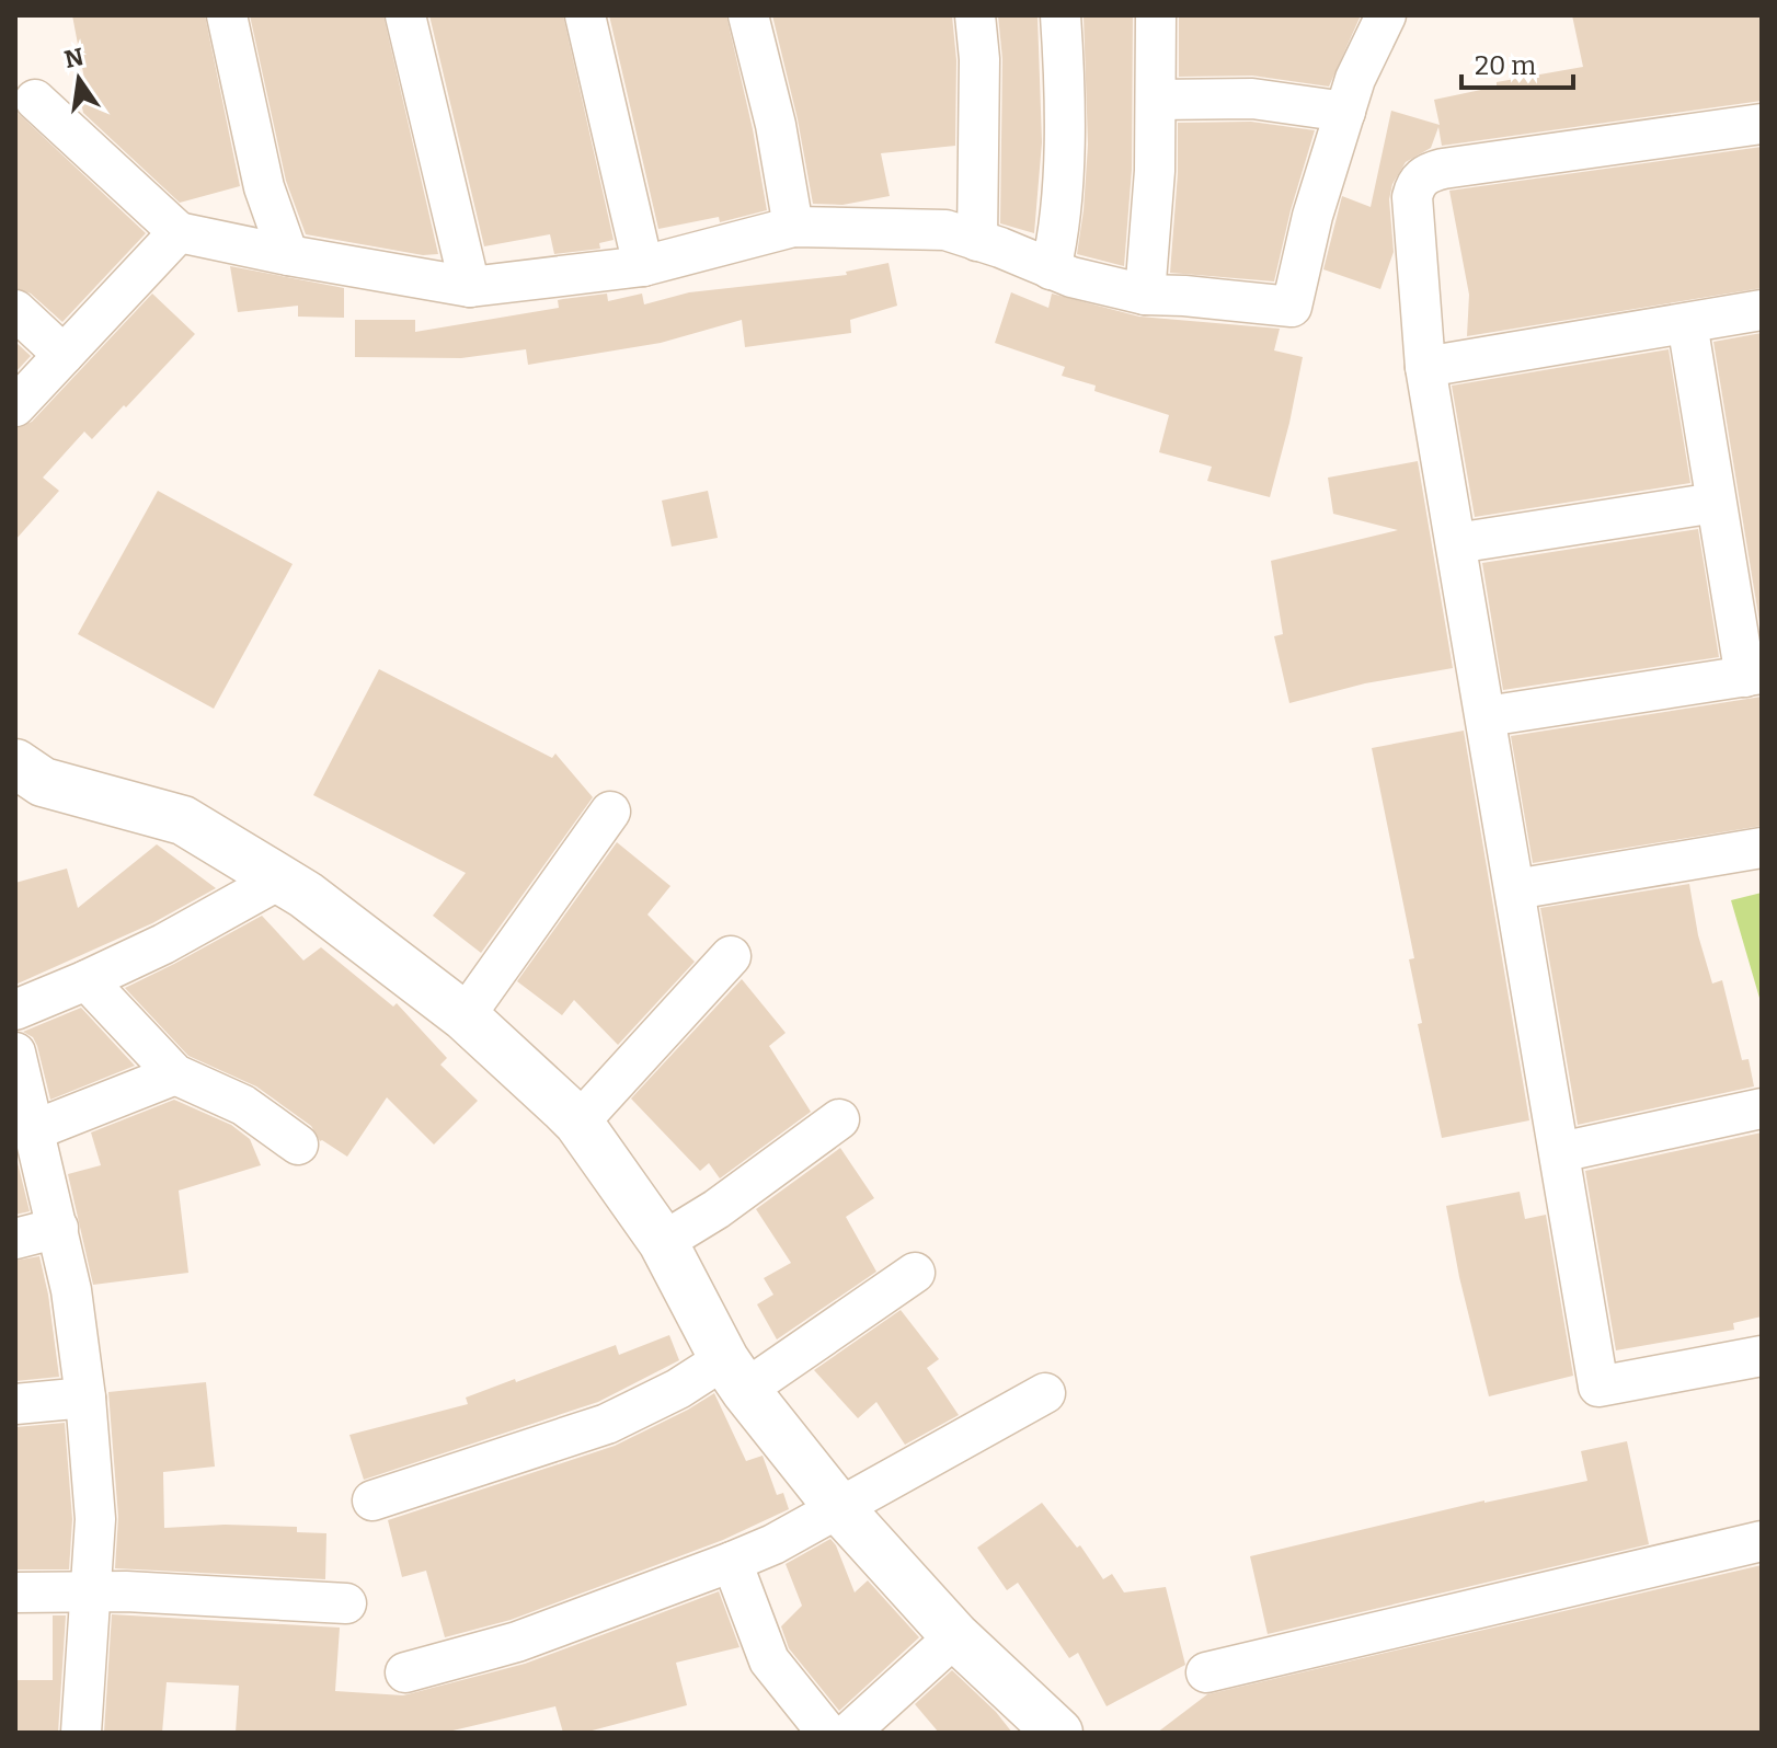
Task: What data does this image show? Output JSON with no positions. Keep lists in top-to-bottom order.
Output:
{
  "scale_bar": "20 m",
  "north": "top"
}
